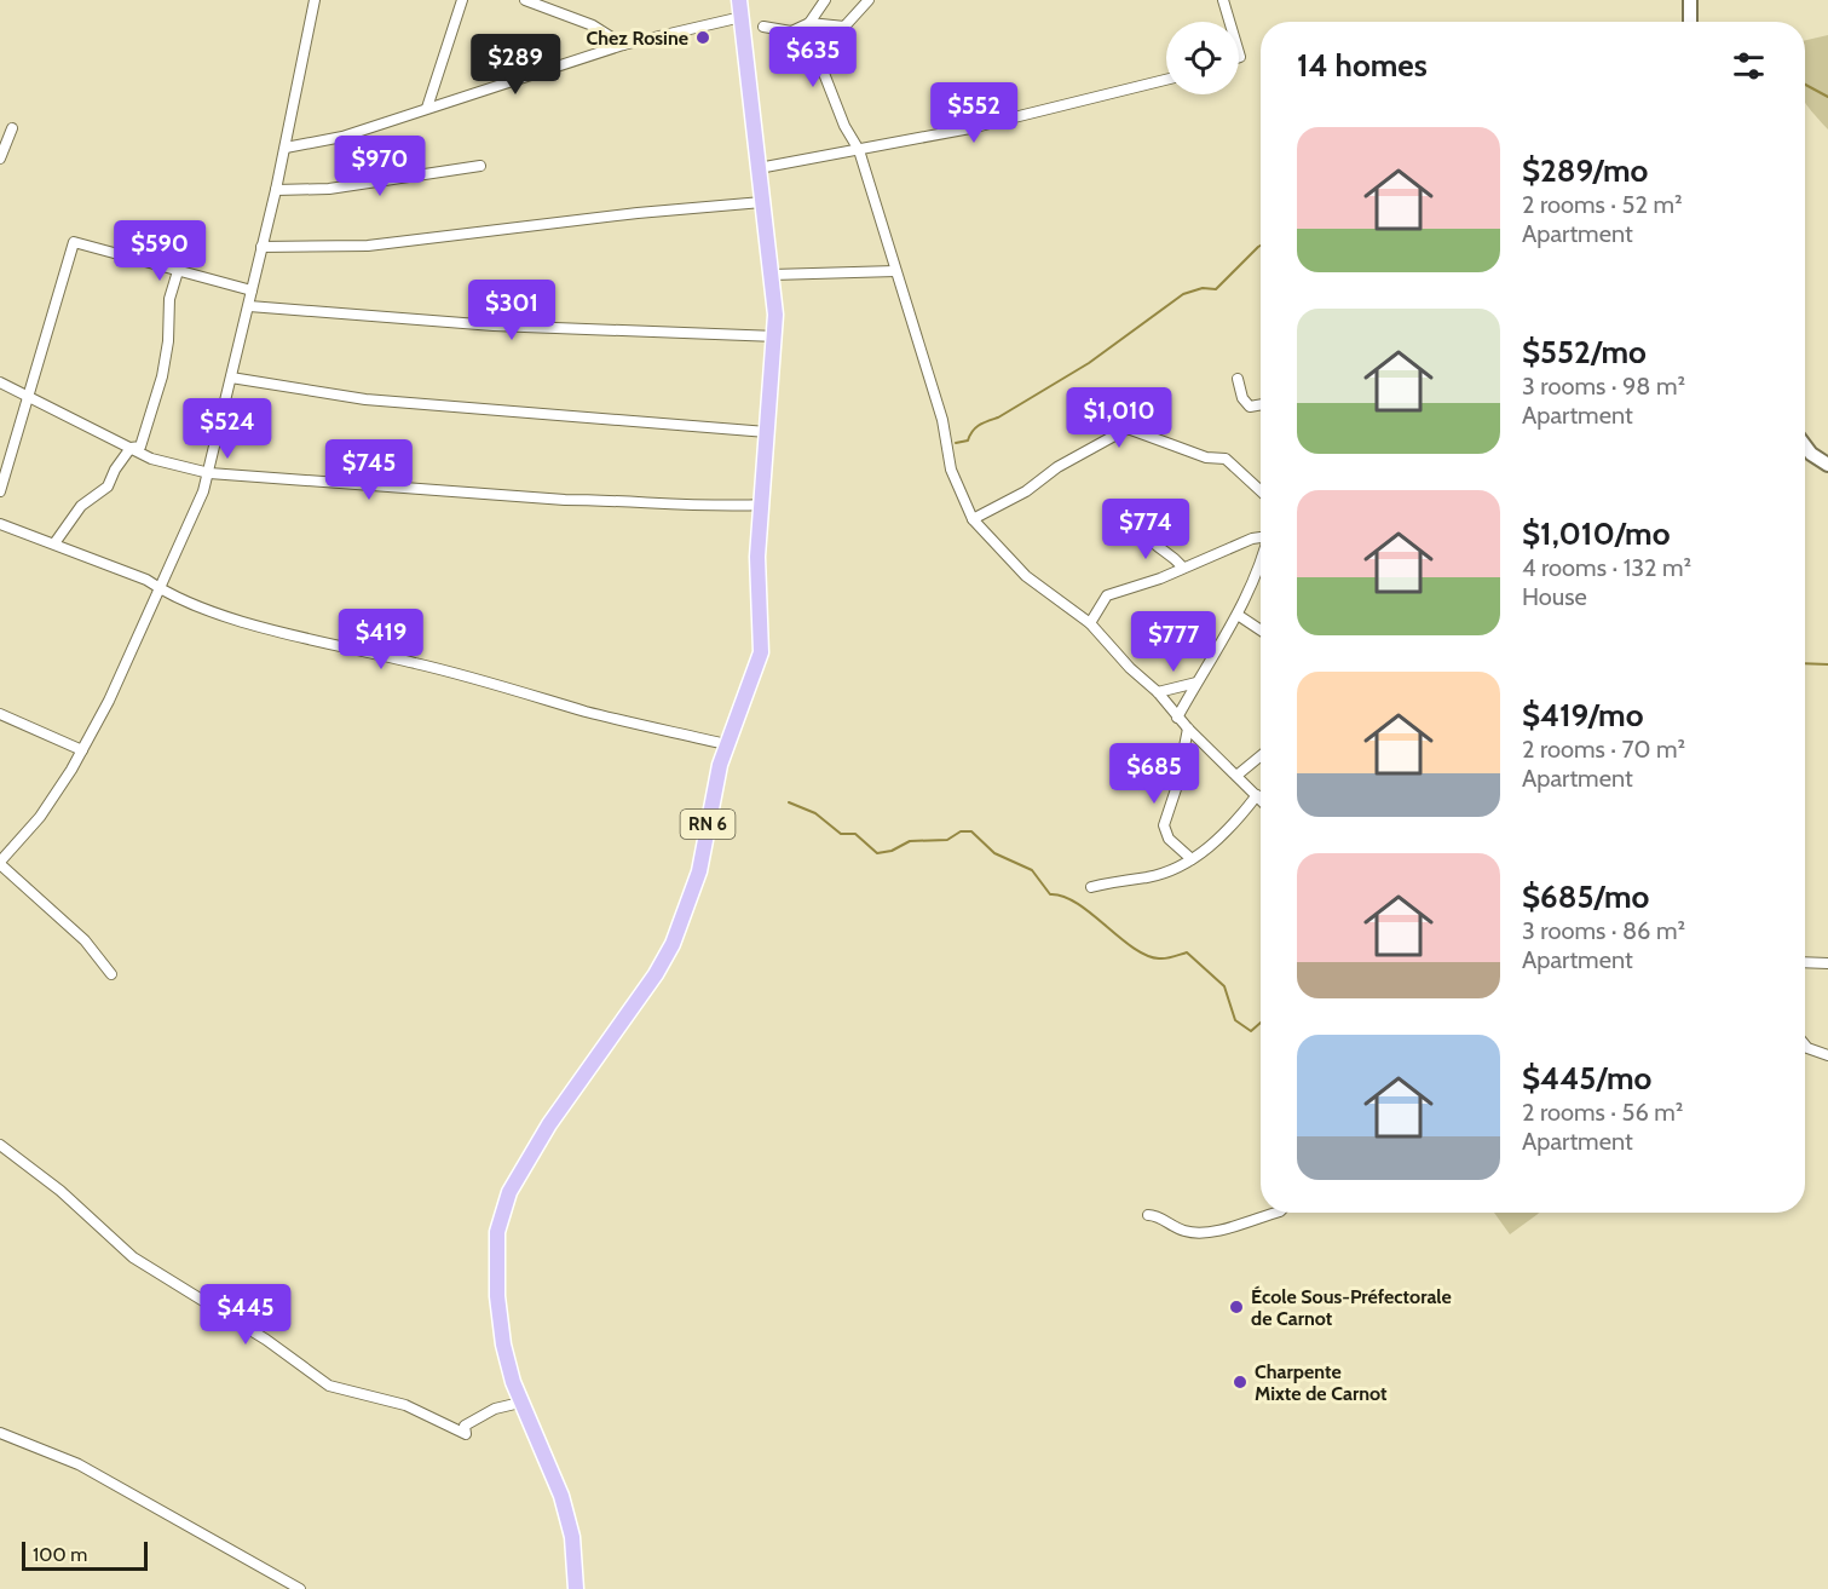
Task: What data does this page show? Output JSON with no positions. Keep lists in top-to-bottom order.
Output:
{
  "streets": {
    "main road": ["RN 6"]
  },
  "places": ["Chez Rosine", "École Sous-Préfectorale de Carnot", "Charpente Mixte de Carnot"],
  "scale_bar": "100 m",
  "page": {
    "heading": "14 homes",
    "price": [
      "$635",
      "$289",
      "$552",
      "$970",
      "$590",
      "$301",
      "$1,010",
      "$524",
      "$745",
      "$774",
      "$419",
      "$777",
      "$685",
      "$445"
    ],
    "list": [
      {
        "name": "$289/mo",
        "note": "2 rooms · 52 m² · Apartment"
      },
      {
        "name": "$552/mo",
        "note": "3 rooms · 98 m² · Apartment"
      },
      {
        "name": "$1,010/mo",
        "note": "4 rooms · 132 m² · House"
      },
      {
        "name": "$419/mo",
        "note": "2 rooms · 70 m² · Apartment"
      },
      {
        "name": "$685/mo",
        "note": "3 rooms · 86 m² · Apartment"
      },
      {
        "name": "$445/mo",
        "note": "2 rooms · 56 m² · Apartment"
      }
    ],
    "scale": "100 m"
  }
}
